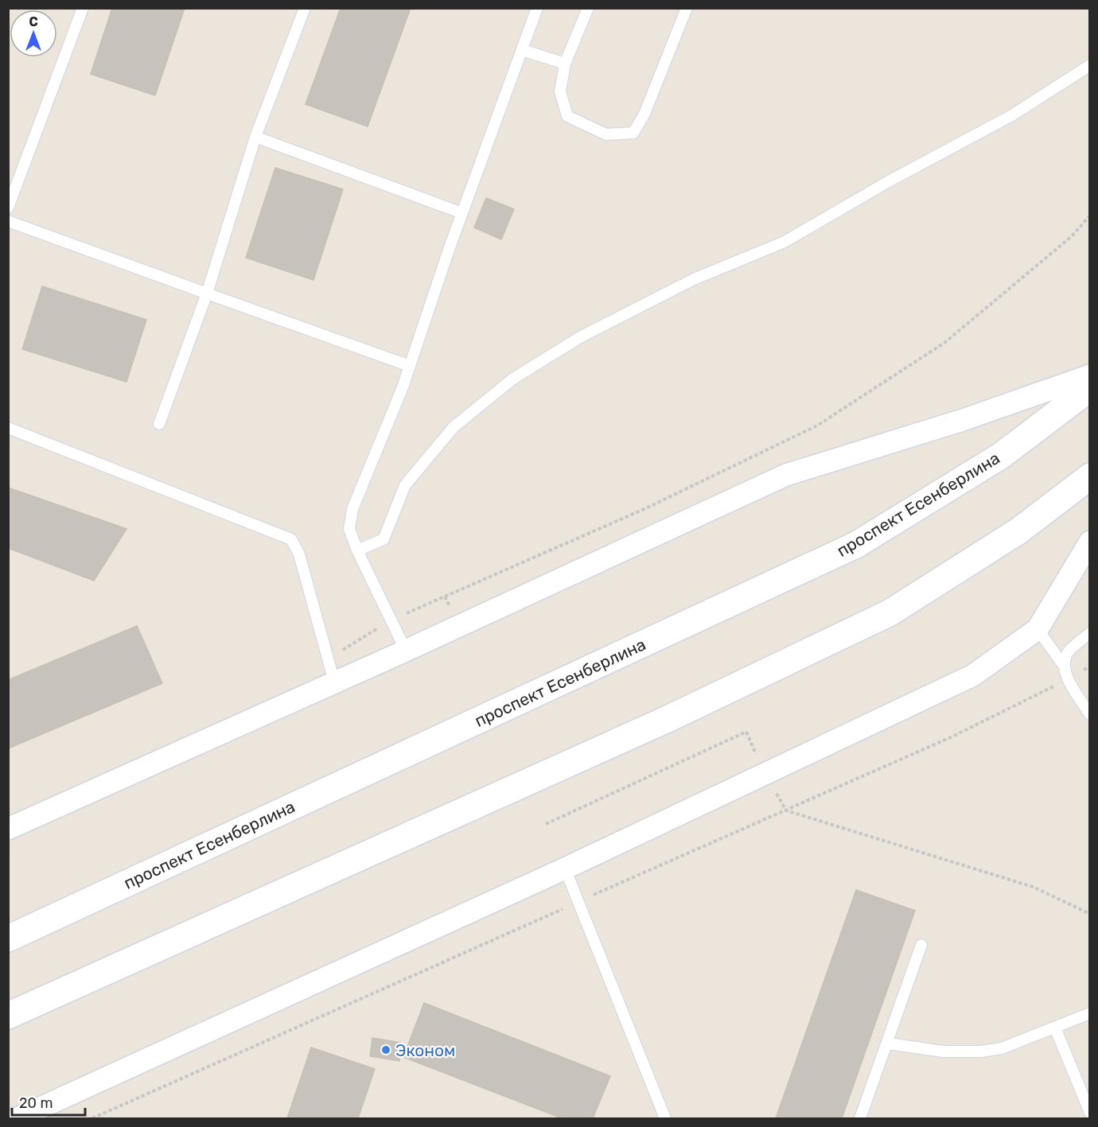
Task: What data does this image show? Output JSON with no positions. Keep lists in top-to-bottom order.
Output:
{
  "streets": {
    "street": ["проспект Есенберлина"]
  },
  "places": ["Эконом"],
  "scale_bar": "20 m",
  "north": "top"
}
